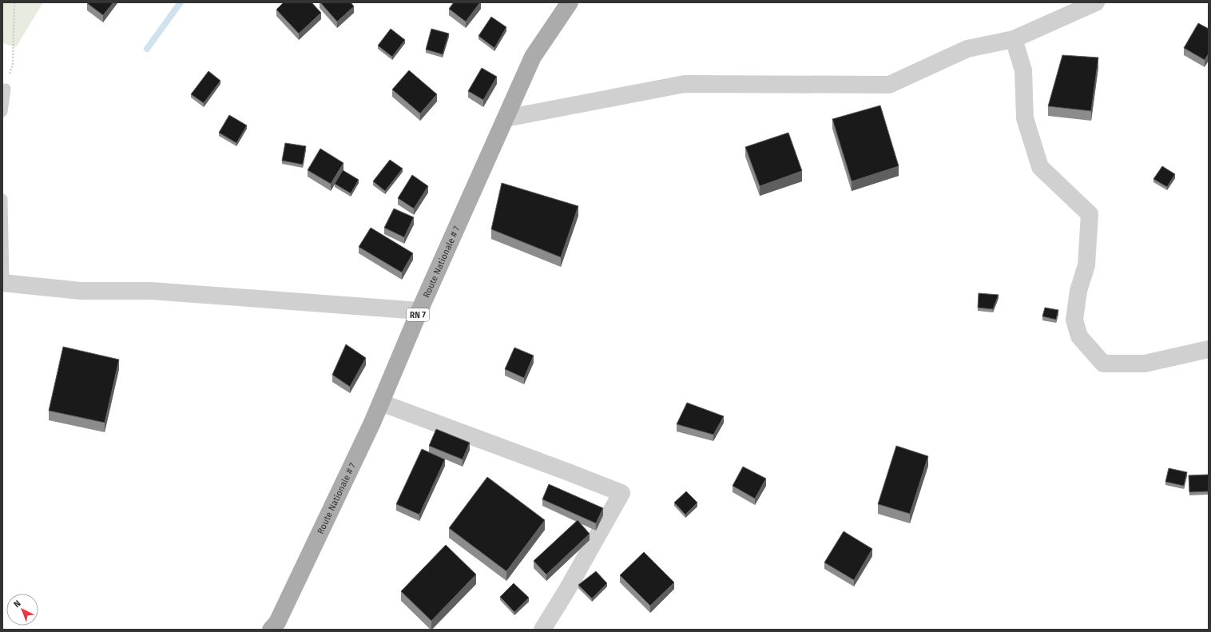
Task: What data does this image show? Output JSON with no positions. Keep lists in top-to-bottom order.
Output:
{
  "streets": {
    "main road": ["Route Nationale # 7", "RN 7"]
  },
  "north": "top left"
}
